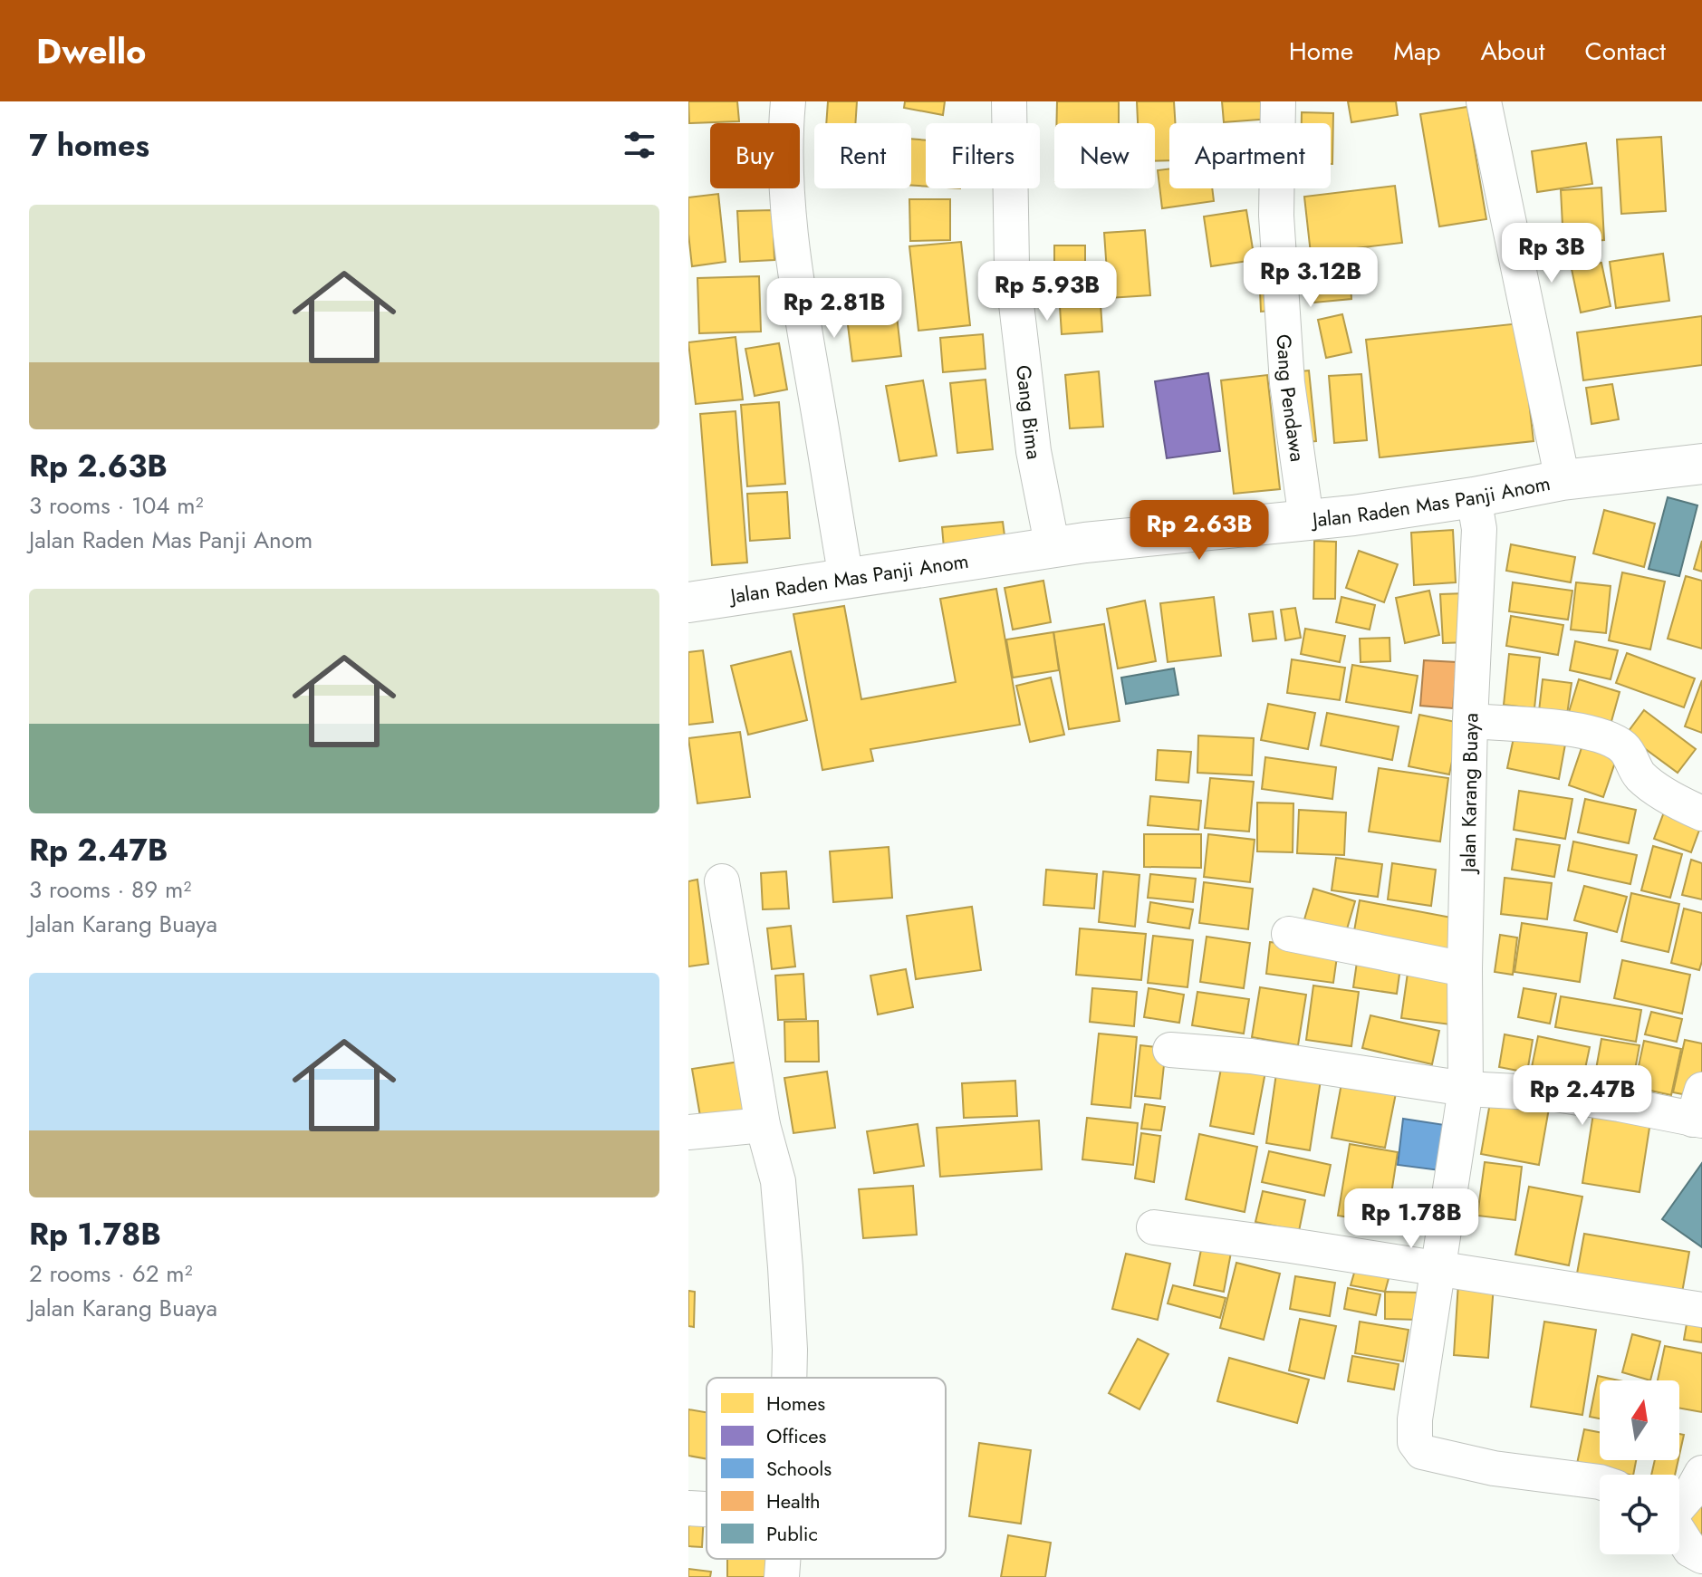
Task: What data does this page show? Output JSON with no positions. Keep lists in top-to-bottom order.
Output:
{
  "streets": {
    "street": [
      "Gang Pendawa",
      "Gang Bima",
      "Jalan Raden Mas Panji Anom",
      "Jalan Karang Buaya"
    ]
  },
  "crossings": [
    ["Gang Pendawa", "Jalan Raden Mas Panji Anom"],
    ["Gang Bima", "Jalan Raden Mas Panji Anom"],
    ["Jalan Raden Mas Panji Anom", "Jalan Karang Buaya"]
  ],
  "legend": [
    "Homes",
    "Offices",
    "Schools",
    "Health",
    "Public"
  ],
  "north": "top",
  "page": {
    "header": "Dwello",
    "nav": [
      "Home",
      "Map",
      "About",
      "Contact"
    ],
    "heading": "7 homes",
    "chip": [
      "Buy",
      "Rent",
      "Filters",
      "New",
      "Apartment"
    ],
    "list": [
      {
        "name": "Rp 2.63B",
        "note": "3 rooms · 104 m² · Jalan Raden Mas Panji Anom"
      },
      {
        "name": "Rp 2.47B",
        "note": "3 rooms · 89 m² · Jalan Karang Buaya"
      },
      {
        "name": "Rp 1.78B",
        "note": "2 rooms · 62 m² · Jalan Karang Buaya"
      }
    ],
    "price": [
      "Rp 3B",
      "Rp 3.12B",
      "Rp 5.93B",
      "Rp 2.81B",
      "Rp 2.63B",
      "Rp 2.47B",
      "Rp 1.78B"
    ]
  }
}
